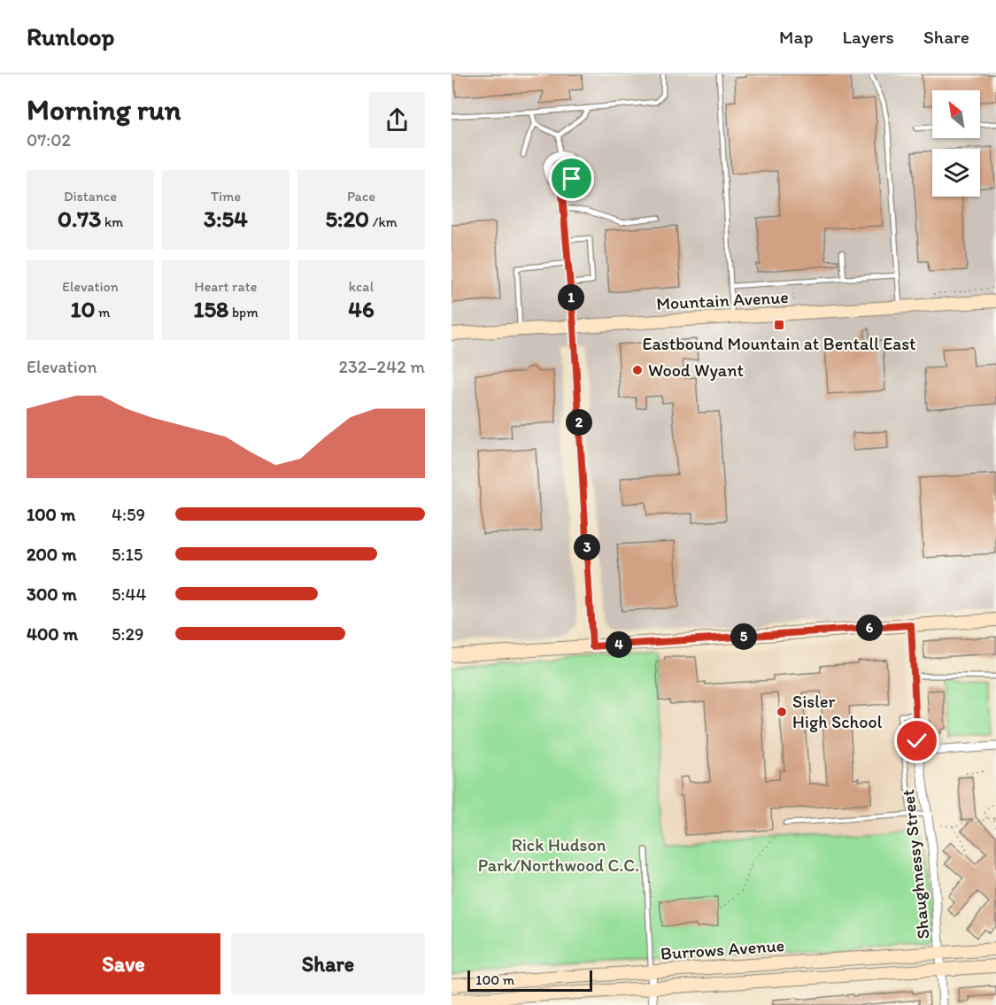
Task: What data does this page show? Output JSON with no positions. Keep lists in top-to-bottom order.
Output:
{
  "streets": {
    "street": ["Mountain Avenue", "Shaughnessy Street", "Burrows Avenue"]
  },
  "crossings": [
    ["Shaughnessy Street", "Burrows Avenue"]
  ],
  "parks": ["Rick Hudson Park/Northwood C.C."],
  "places": {
    "transit": ["Eastbound Mountain at Bentall East"],
    "other": ["Wood Wyant", "Sisler High School"]
  },
  "scale_bar": "100 m",
  "north": "top left",
  "page": {
    "header": "Runloop",
    "nav": ["Map", "Layers", "Share"],
    "heading": ["Morning run", "07:02"],
    "stats": [
      ["Distance", "0.73 km"],
      ["Time", "3:54"],
      ["Pace", "5:20 /km"],
      ["Elevation", "10 m"],
      ["Heart rate", "158 bpm"],
      ["kcal", "46"]
    ],
    "pins": [
      "1",
      "2",
      "3",
      "6",
      "5",
      "4"
    ],
    "chart": ["Elevation", "232–242 m"],
    "list": [
      {
        "name": "100 m",
        "note": "4:59"
      },
      {
        "name": "200 m",
        "note": "5:15"
      },
      {
        "name": "300 m",
        "note": "5:44"
      },
      {
        "name": "400 m",
        "note": "5:29"
      }
    ],
    "buttons": ["Save", "Share"],
    "scale": "100 m"
  }
}
